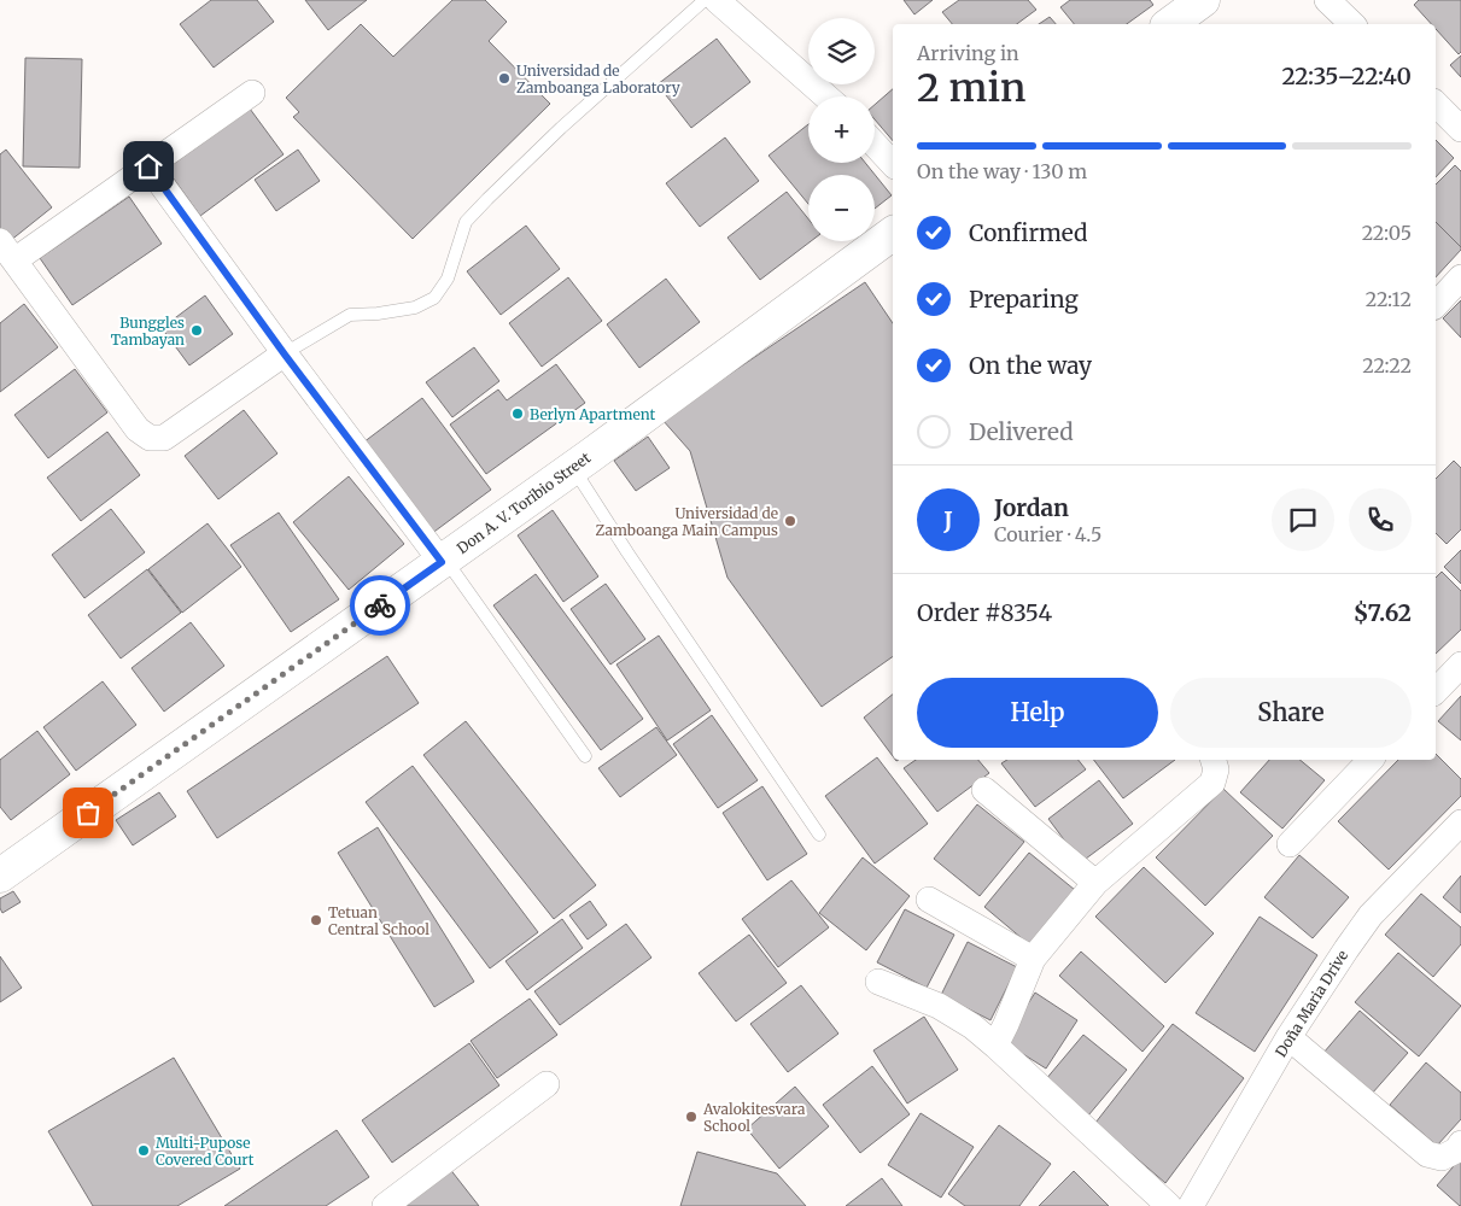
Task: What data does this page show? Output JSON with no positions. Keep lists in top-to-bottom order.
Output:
{
  "streets": {
    "street": ["Don A. V. Toribio Street", "Doña Maria Drive"]
  },
  "places": [
    "Universidad de Zamboanga Laboratory",
    "Bunggles Tambayan",
    "Berlyn Apartment",
    "Universidad de Zamboanga Main Campus",
    "Tetuan Central School",
    "Avalokitesvara School",
    "Multi-Pupose Covered Court"
  ],
  "page": {
    "map_buttons": ["+", "−"],
    "heading": ["2 min", "Arriving in", "22:35–22:40"],
    "panel": [
      "Jordan",
      "Courier · 4.5",
      "Order #8354",
      "$7.62"
    ],
    "bar": "On the way · 130 m",
    "list": [
      ["Confirmed", "22:05"],
      ["Preparing", "22:12"],
      ["On the way", "22:22"],
      "Delivered"
    ],
    "round": "J",
    "buttons": ["Help", "Share"]
  }
}
